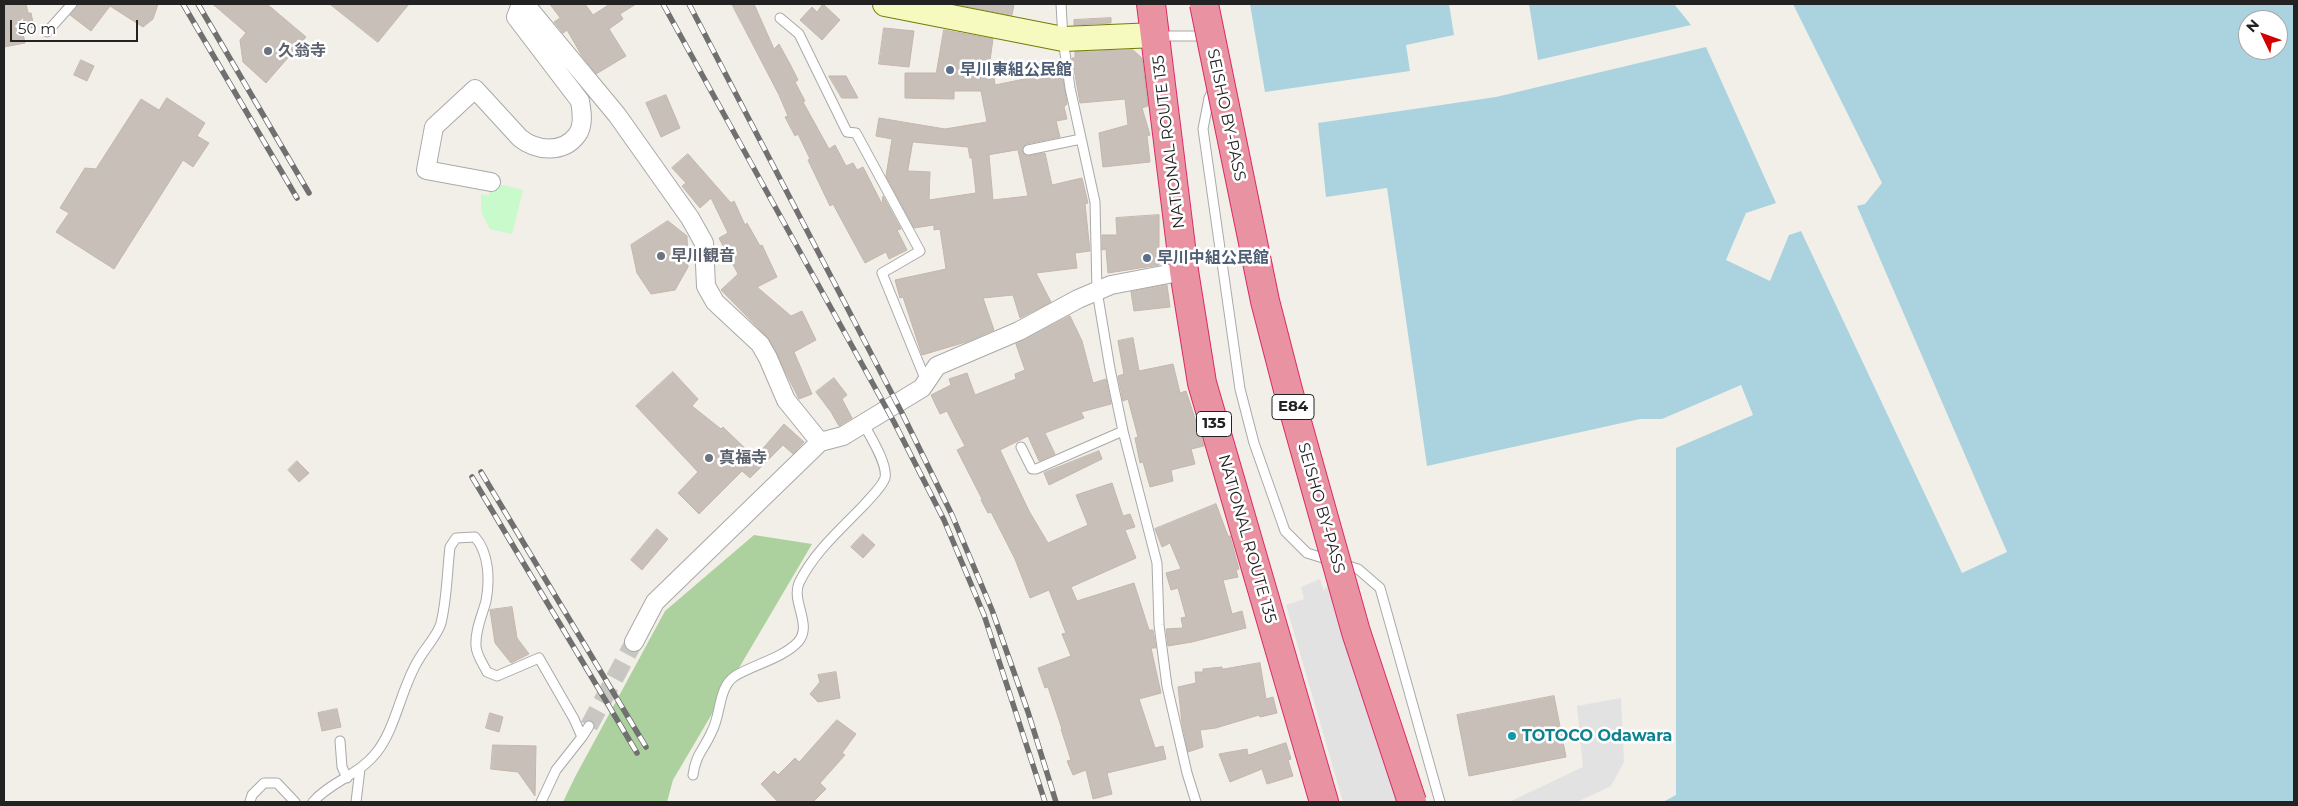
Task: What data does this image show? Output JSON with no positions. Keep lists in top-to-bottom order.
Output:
{
  "streets": {
    "highway": [
      "SEISHO BY-PASS",
      "NATIONAL ROUTE 135",
      "E84",
      "135"
    ]
  },
  "places": [
    "久翁寺",
    "早川東組公民館",
    "早川観音",
    "早川中組公民館",
    "真福寺",
    "TOTOCO Odawara"
  ],
  "scale_bar": "50 m",
  "north": "top left"
}
